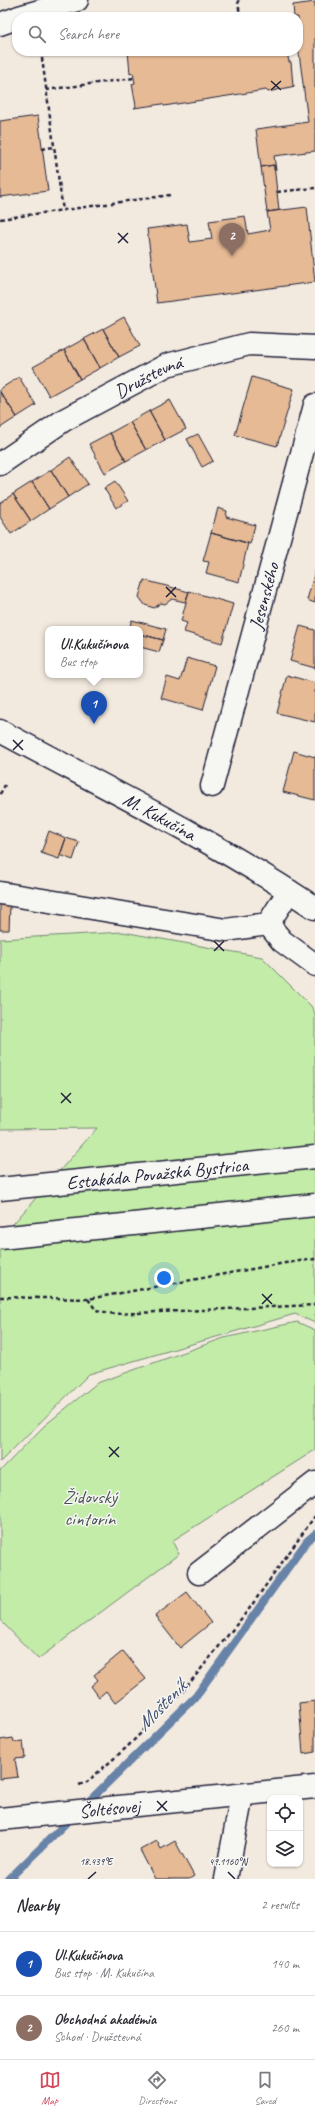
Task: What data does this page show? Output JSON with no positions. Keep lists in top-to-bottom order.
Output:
{
  "streets": {
    "main road": [
      "Družstevná",
      "Jesenského",
      "M. Kukučína",
      "Estakáda Považská Bystrica",
      "Šoltésovej"
    ]
  },
  "water": ["Mošteník"],
  "parks": ["Židovský cintorín"],
  "page": {
    "search": "Search here",
    "pins": ["2", "1"],
    "popup": ["Ul.Kukučínova", "Bus stop"],
    "heading": ["Nearby", "2 results"],
    "list": [
      {
        "mark": "1",
        "name": "Ul.Kukučínova",
        "note": "Bus stop · M. Kukučína",
        "value": "140 m"
      },
      {
        "mark": "2",
        "name": "Obchodná akadémia",
        "note": "School · Družstevná",
        "value": "260 m"
      }
    ],
    "nav": ["Map", "Directions", "Saved"]
  },
  "coordinates": ["18.439°E", "49.1160°N"]
}
